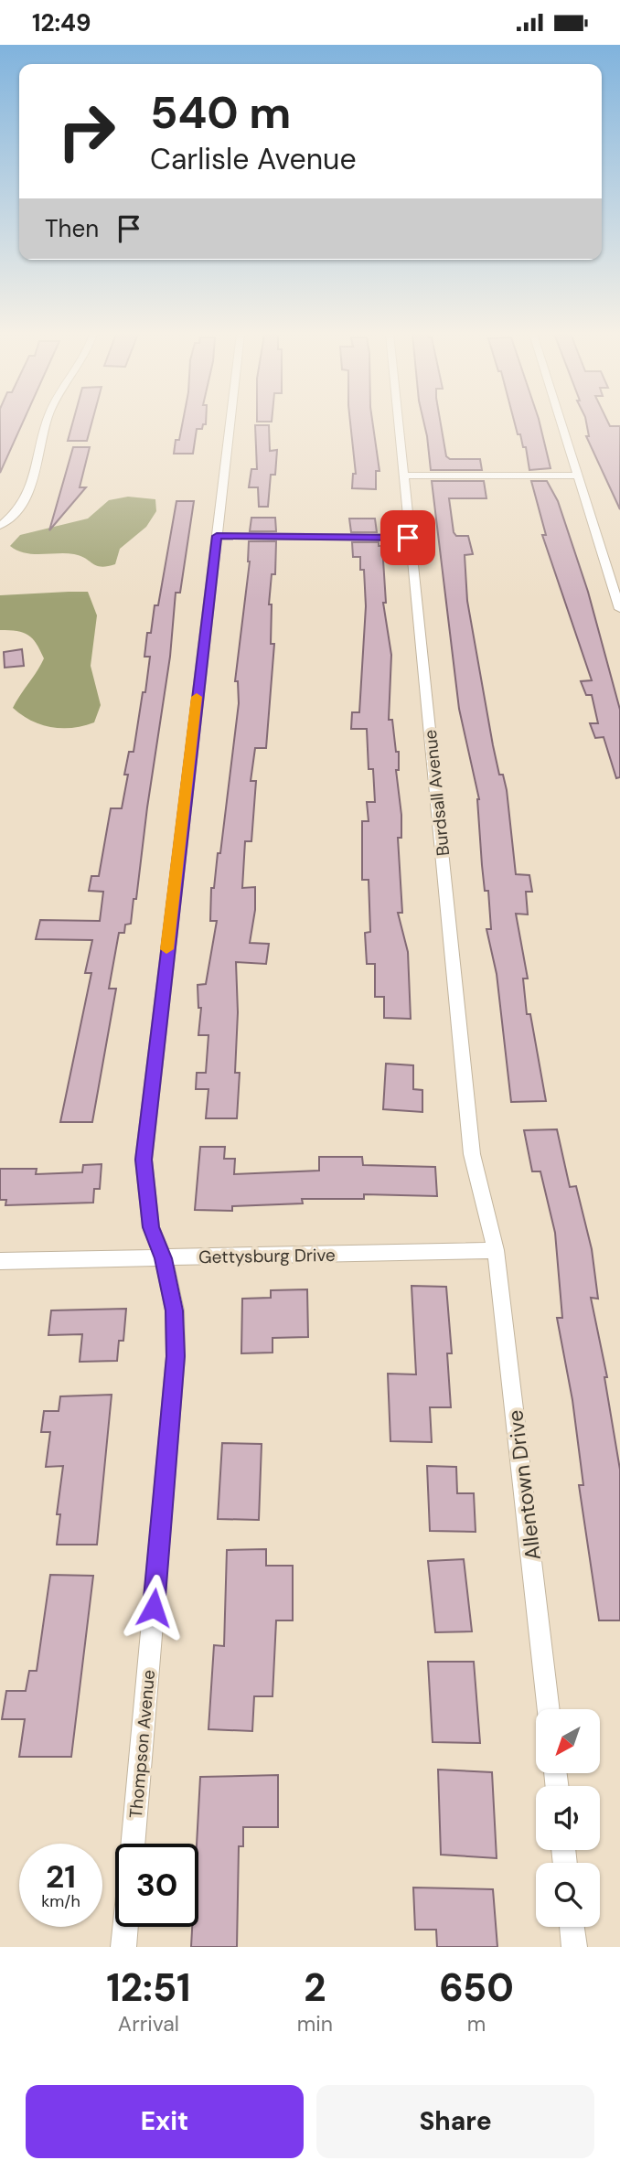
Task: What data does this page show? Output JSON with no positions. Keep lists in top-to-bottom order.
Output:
{
  "streets": {
    "street": [
      "Burdsall Avenue",
      "Gettysburg Drive",
      "Allentown Drive",
      "Thompson Avenue"
    ]
  },
  "crossings": [
    ["Burdsall Avenue", "Gettysburg Drive"],
    ["Burdsall Avenue", "Allentown Drive"],
    ["Gettysburg Drive", "Allentown Drive"],
    ["Gettysburg Drive", "Thompson Avenue"]
  ],
  "north": "bottom left",
  "page": {
    "status": "12:49",
    "turn": ["540 m", "Carlisle Avenue"],
    "then": "Then",
    "speed": "21 km/h",
    "limit": "30",
    "eta": [
      "12:51",
      "Arrival",
      "2",
      "min",
      "650",
      "m"
    ],
    "buttons": ["Exit", "Share"]
  }
}
